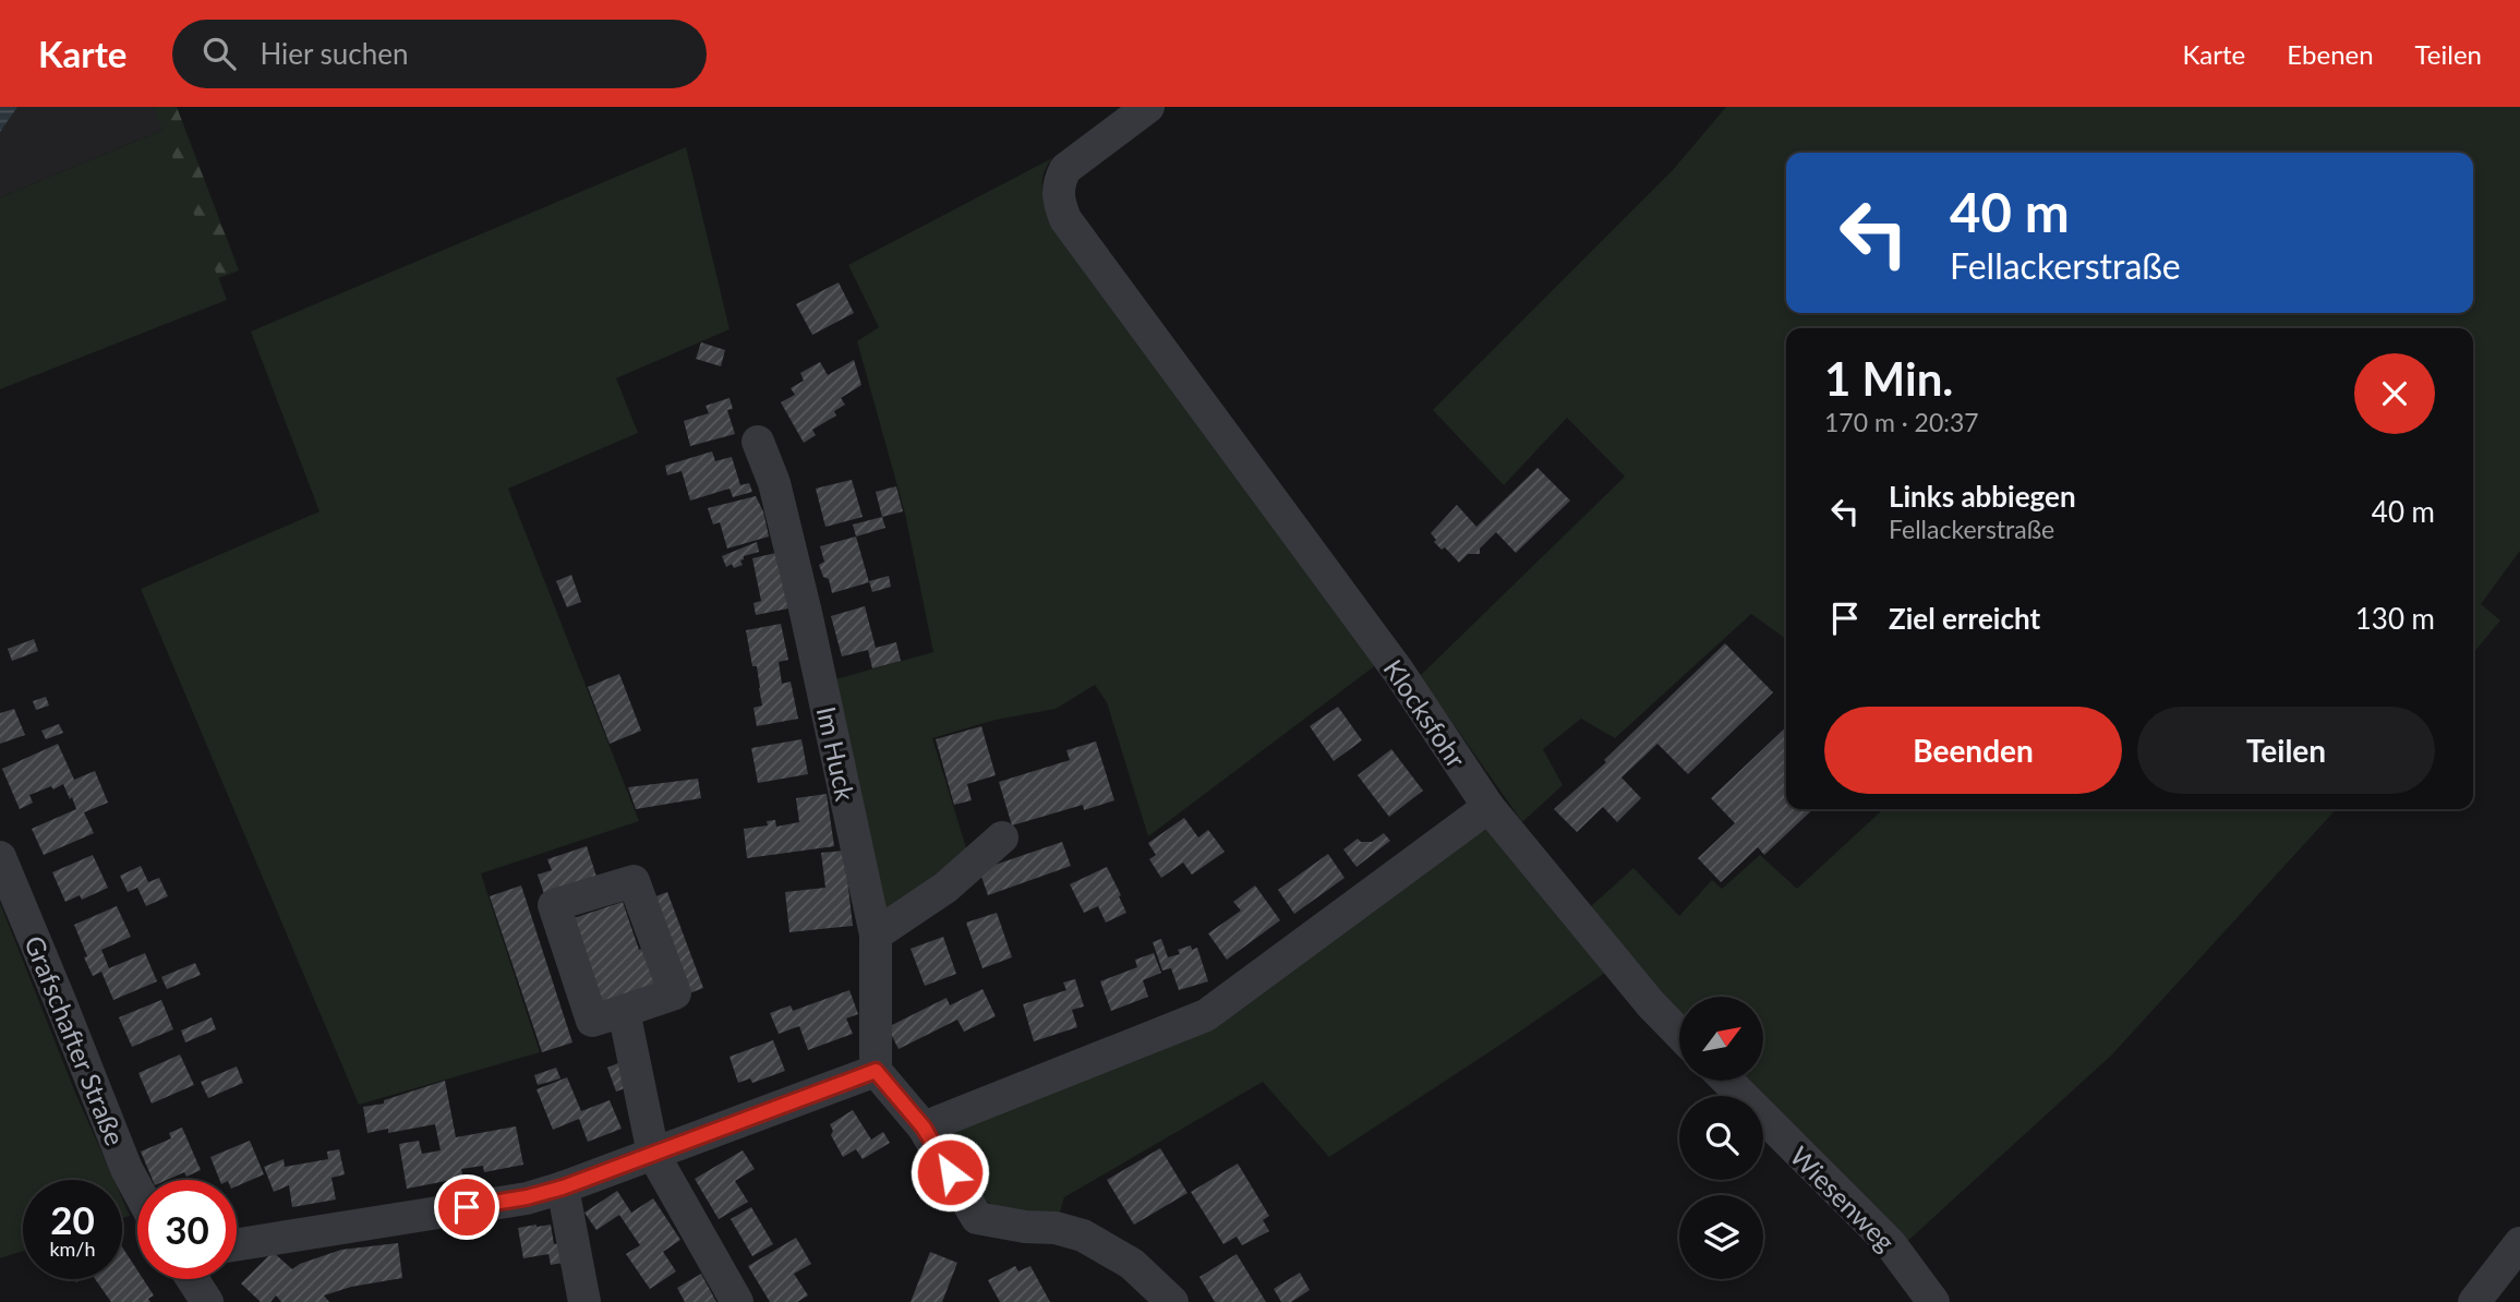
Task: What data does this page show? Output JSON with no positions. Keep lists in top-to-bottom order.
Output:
{
  "streets": {
    "street": [
      "Klocksfohr",
      "Im Huck",
      "Grafschafter Straße",
      "Wiesenweg"
    ]
  },
  "north": "top right",
  "page": {
    "header": "Karte",
    "search": "Hier suchen",
    "nav": ["Karte", "Ebenen", "Teilen"],
    "turn": ["40 m", "Fellackerstraße"],
    "heading": ["1 Min.", "170 m · 20:37"],
    "list": [
      {
        "name": "Links abbiegen",
        "note": "Fellackerstraße",
        "value": "40 m"
      },
      {
        "name": "Ziel erreicht",
        "value": "130 m"
      }
    ],
    "buttons": ["Beenden", "Teilen"],
    "speed": "20 km/h",
    "limit": "30"
  }
}
